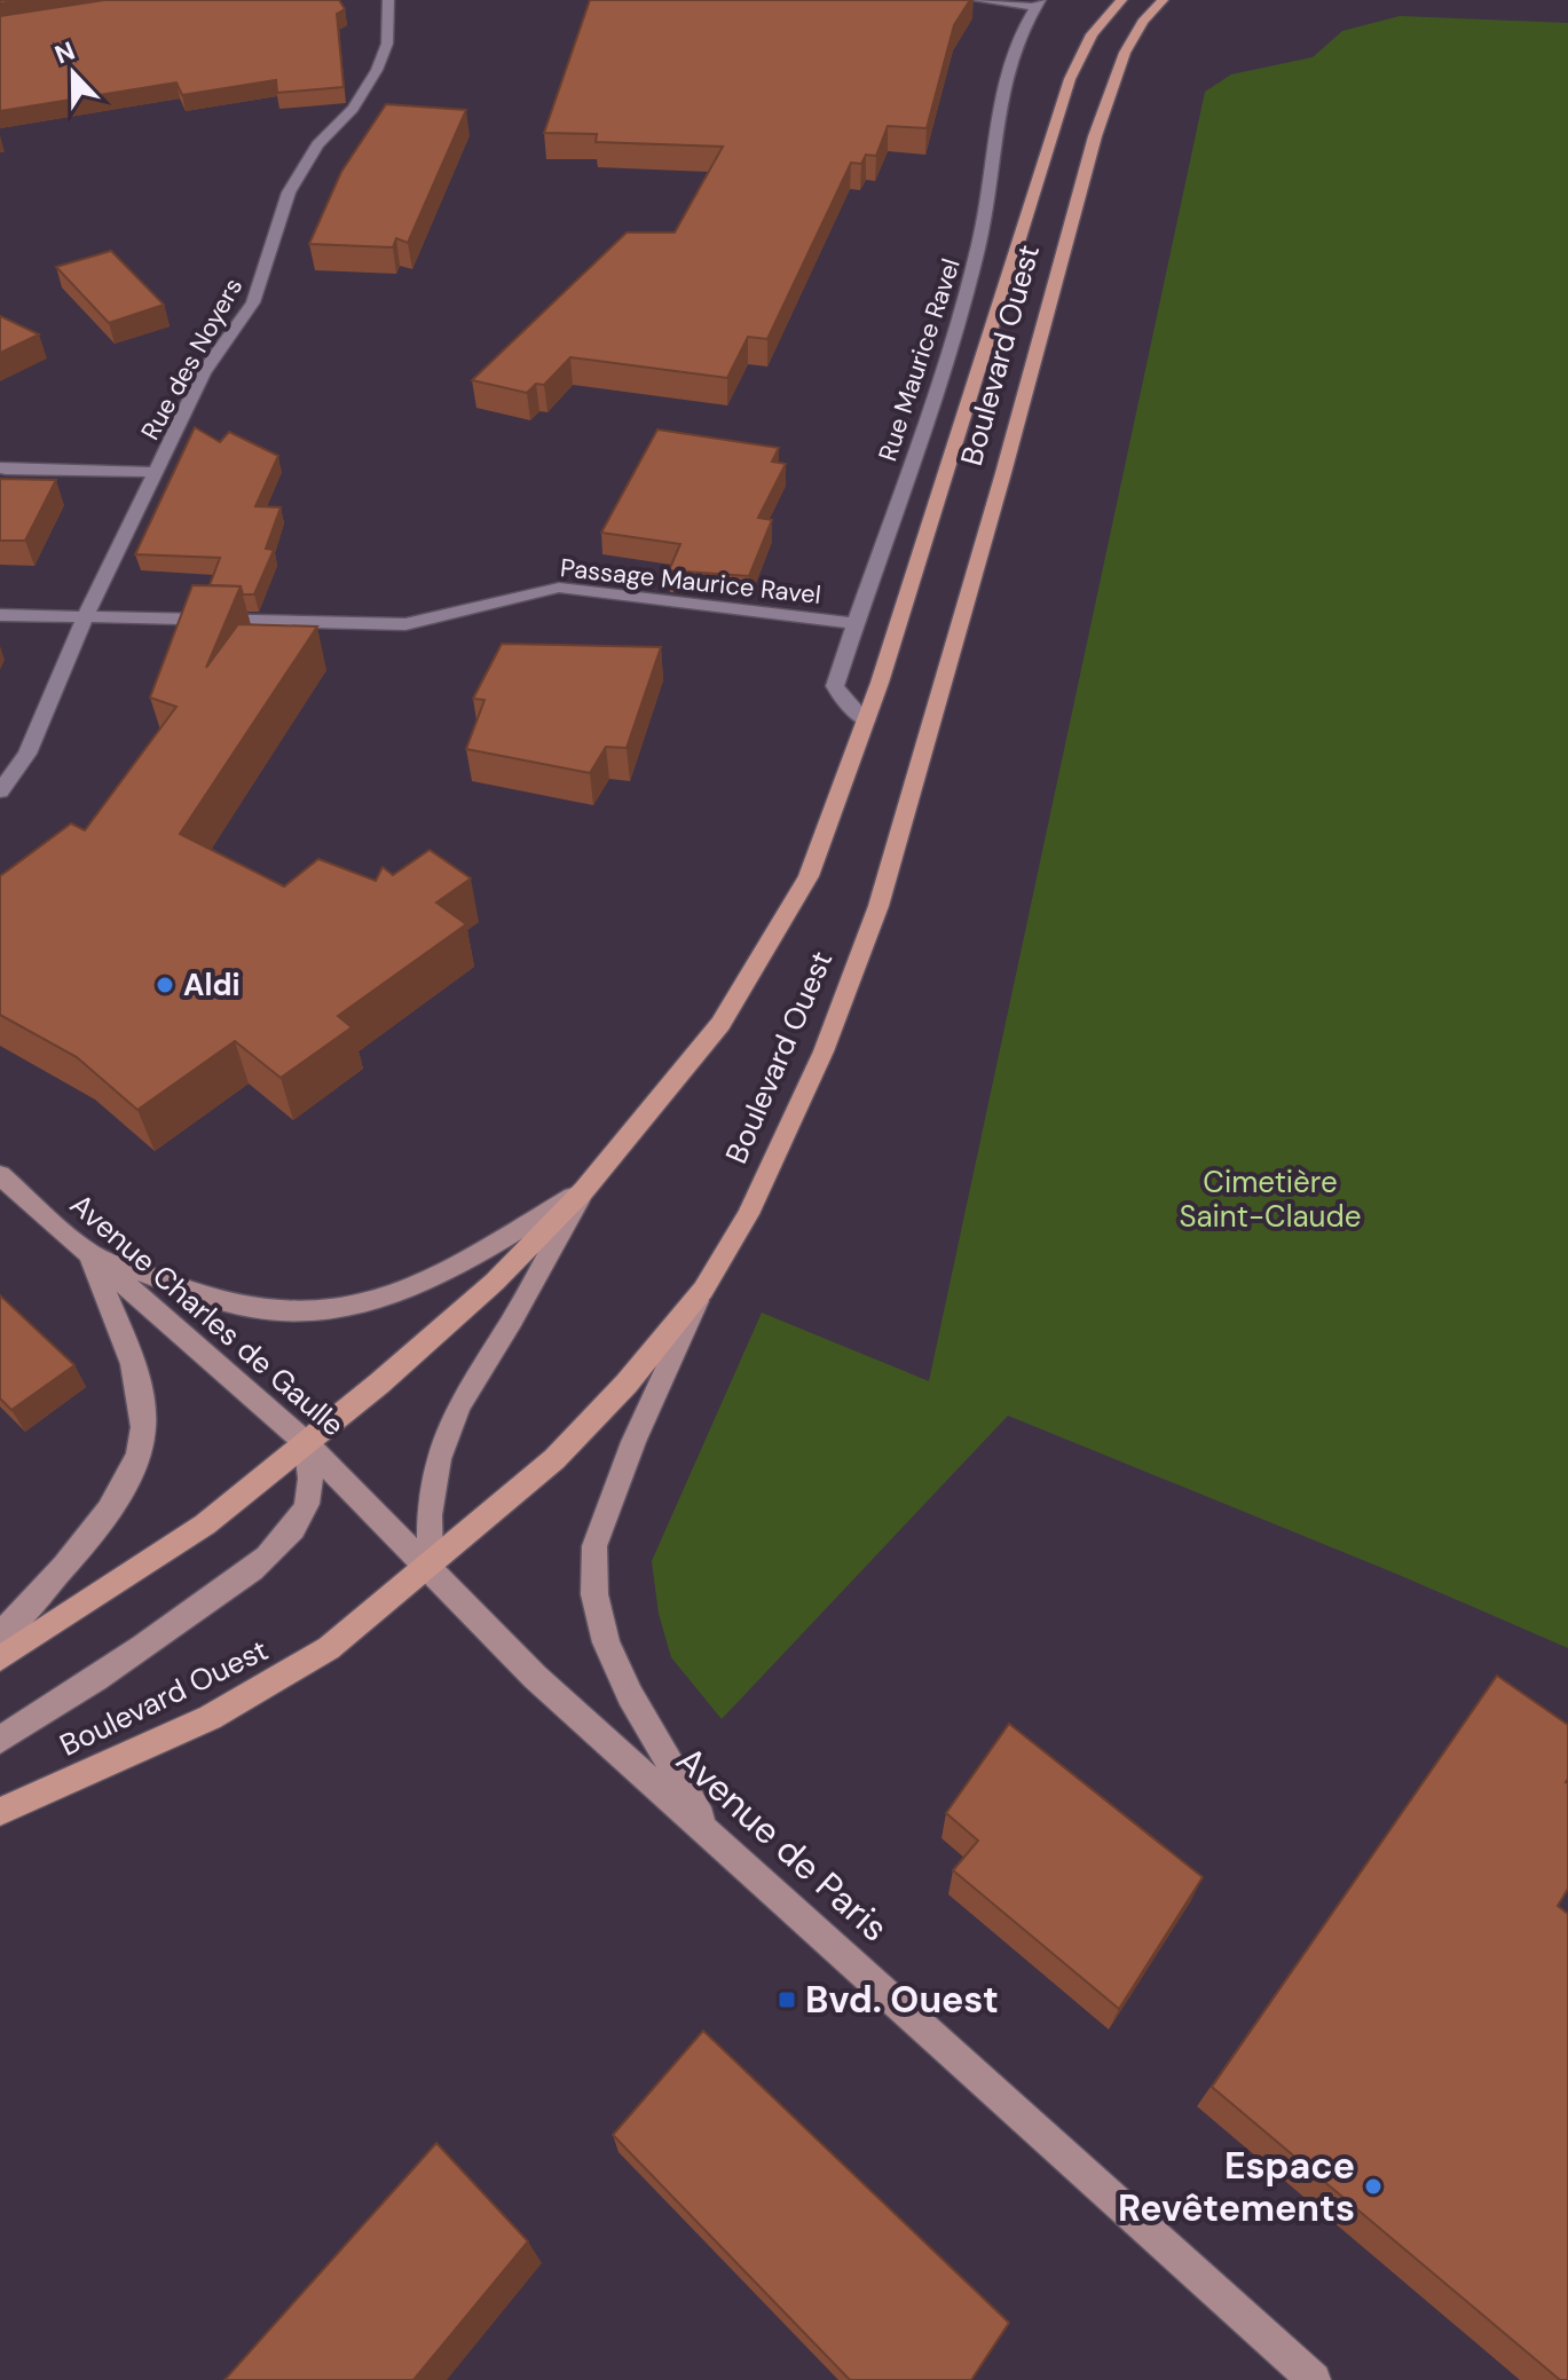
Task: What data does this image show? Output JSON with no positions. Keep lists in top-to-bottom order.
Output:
{
  "streets": {
    "main road": ["Boulevard Ouest", "Avenue Charles de Gaulle", "Avenue de Paris"],
    "street": ["Rue des Noyers", "Rue Maurice Ravel", "Passage Maurice Ravel"]
  },
  "crossings": [
    ["Boulevard Ouest", "Rue Maurice Ravel"],
    ["Boulevard Ouest", "Avenue Charles de Gaulle"],
    ["Boulevard Ouest", "Avenue de Paris"],
    ["Rue des Noyers", "Passage Maurice Ravel"],
    ["Rue Maurice Ravel", "Passage Maurice Ravel"],
    ["Avenue Charles de Gaulle", "Avenue de Paris"]
  ],
  "parks": ["Cimetière Saint-Claude"],
  "places": {
    "other": ["Aldi", "Espace Revêtements"],
    "transit": ["Bvd. Ouest"]
  },
  "north": "top"
}
